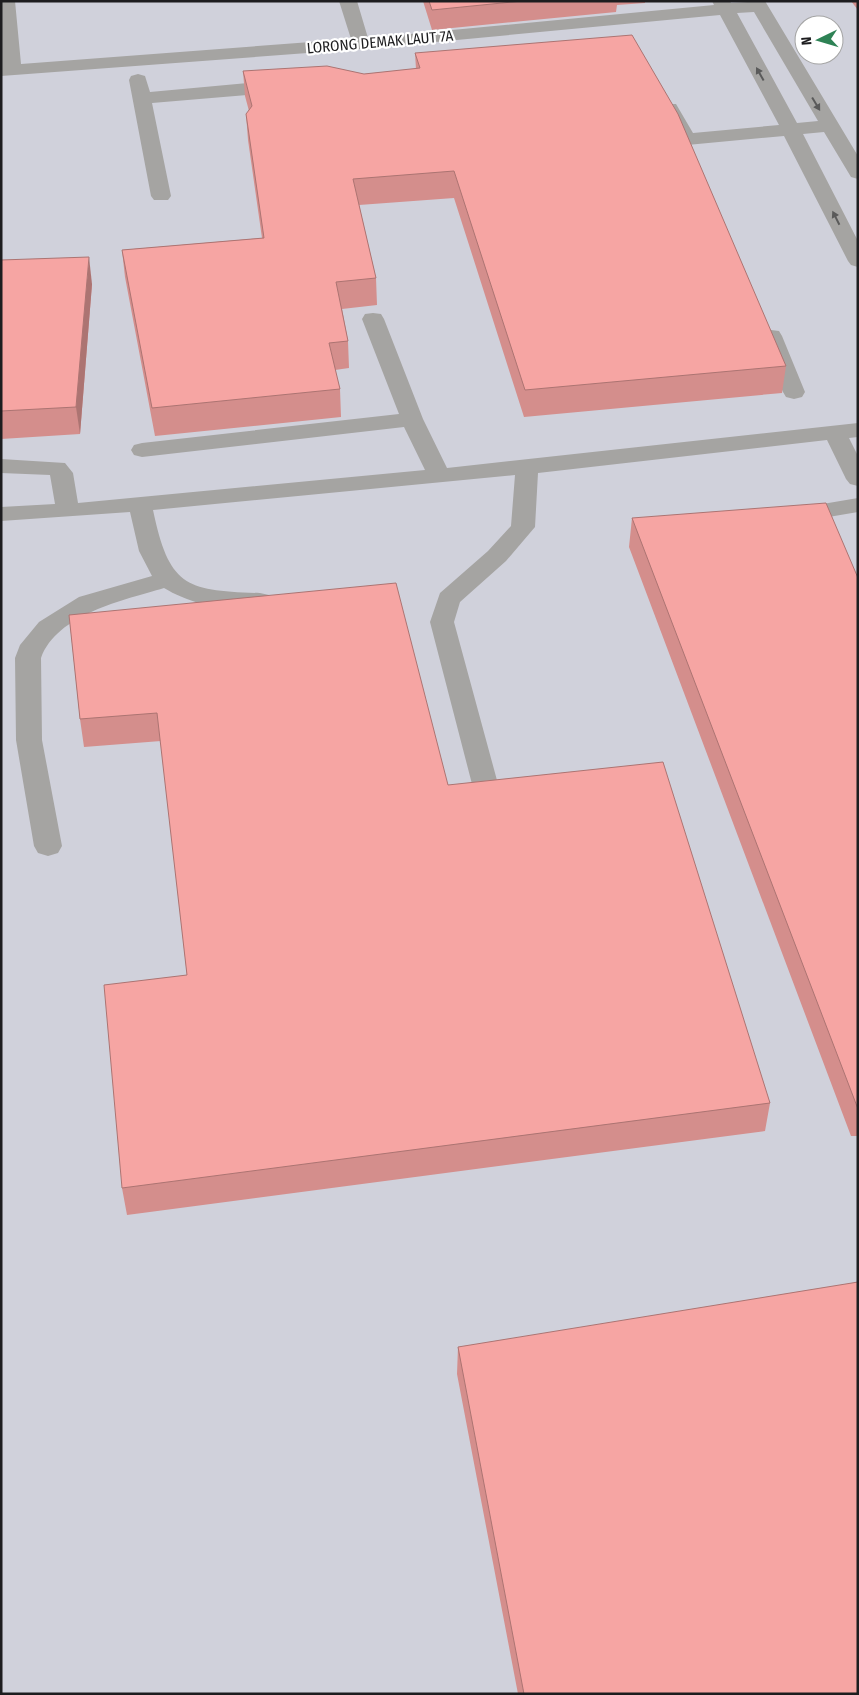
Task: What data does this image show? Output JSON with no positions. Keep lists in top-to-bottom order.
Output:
{
  "streets": {
    "street": ["LORONG DEMAK LAUT 7A"]
  },
  "north": "left"
}
